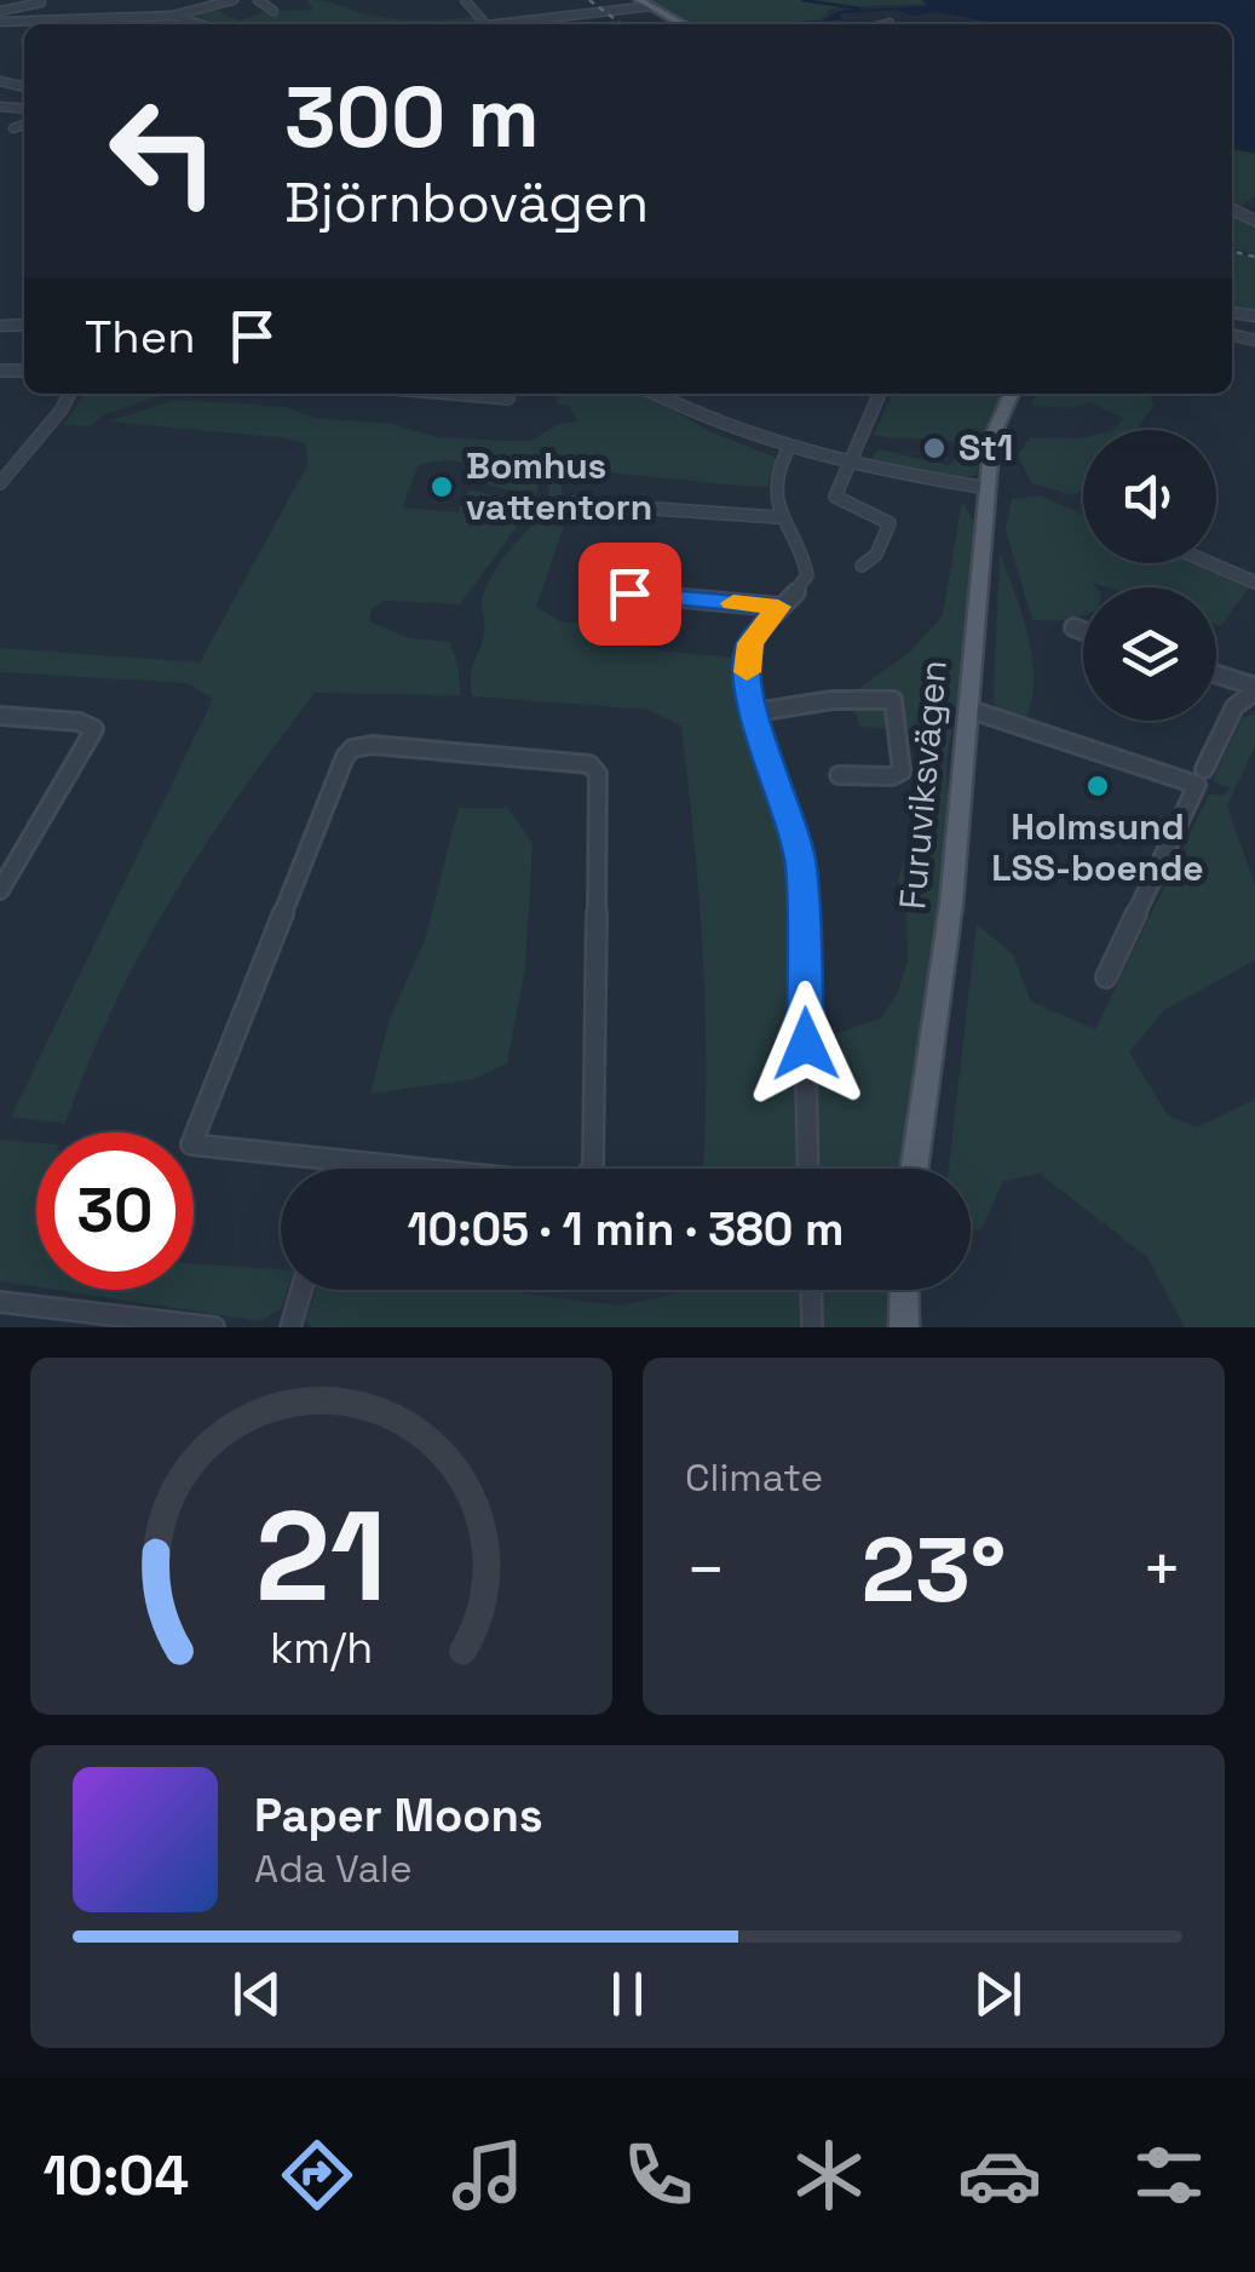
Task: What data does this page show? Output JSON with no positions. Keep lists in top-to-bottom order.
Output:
{
  "streets": {
    "main road": ["Furuviksvägen"]
  },
  "places": ["St1", "Bomhus vattentorn", "Holmsund LSS-boende"],
  "page": {
    "turn": ["300 m", "Björnbovägen"],
    "then": "Then",
    "limit": "30",
    "trip": "10:05 · 1 min · 380 m",
    "tile": "Climate",
    "heat": ["−", "23°", "+"],
    "song": ["Paper Moons", "Ada Vale"],
    "tabs": "10:04",
    "gauge": ["21", "km/h"]
  }
}
